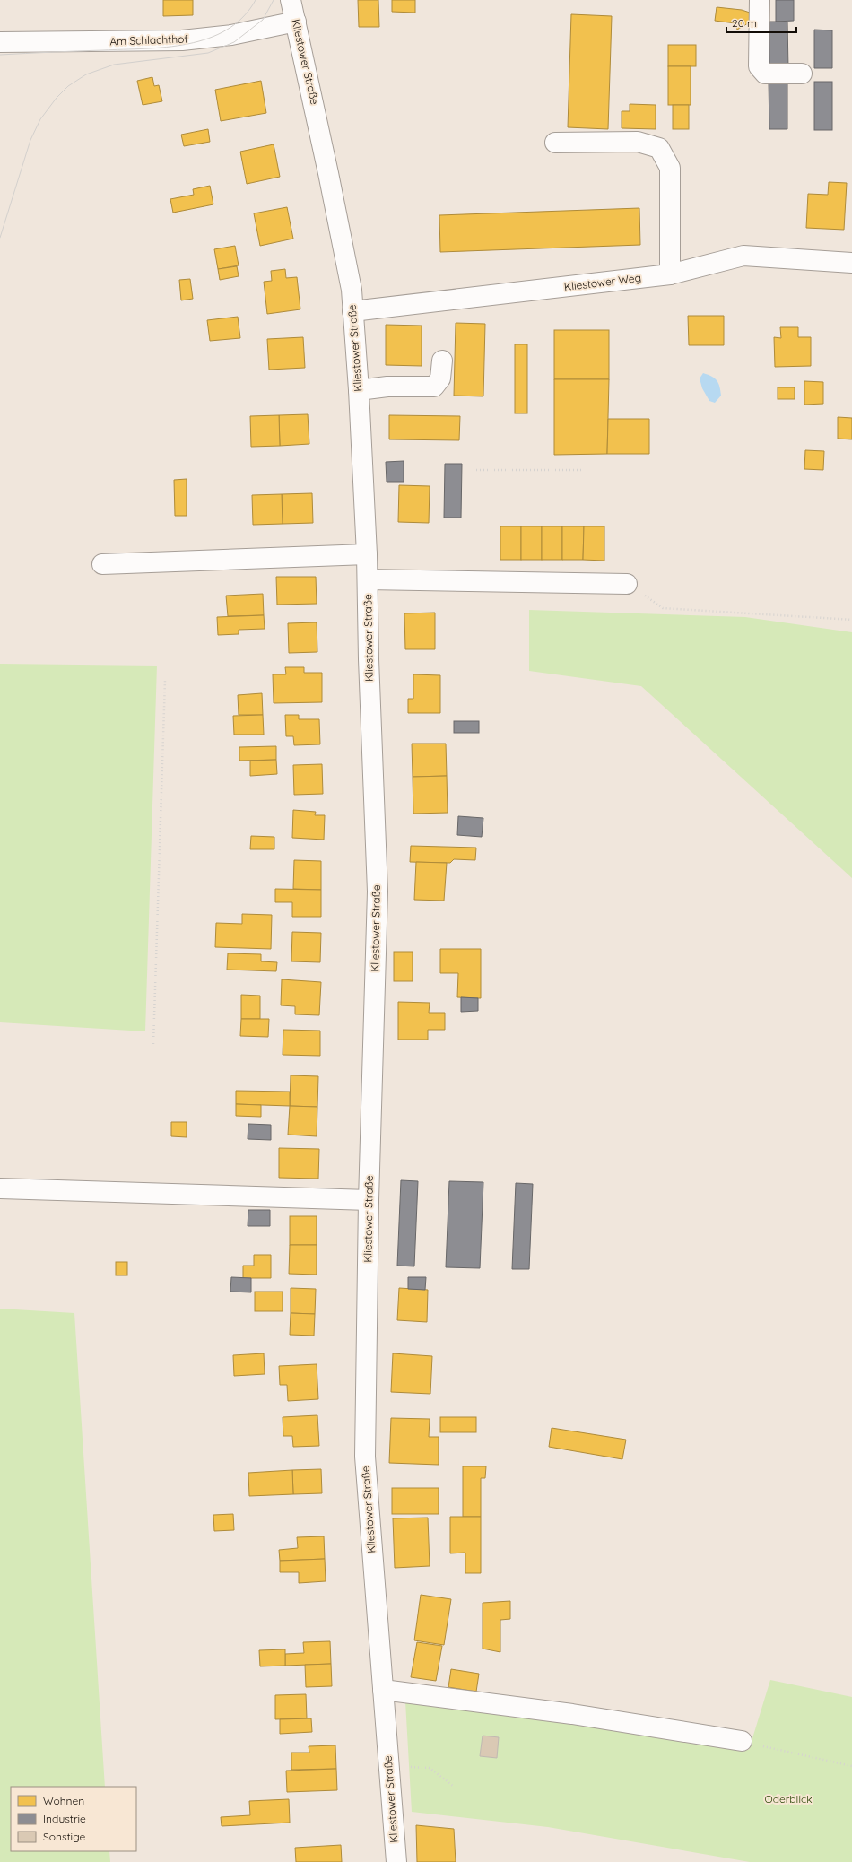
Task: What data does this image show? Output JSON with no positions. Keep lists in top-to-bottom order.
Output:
{
  "streets": {
    "street": ["Am Schlachthof", "Kliestower Straße", "Kliestower Weg"]
  },
  "crossings": [
    ["Am Schlachthof", "Kliestower Straße"],
    ["Kliestower Straße", "Kliestower Weg"]
  ],
  "parks": ["Oderblick"],
  "legend": ["Wohnen", "Industrie", "Sonstige"],
  "scale_bar": "20 m"
}
